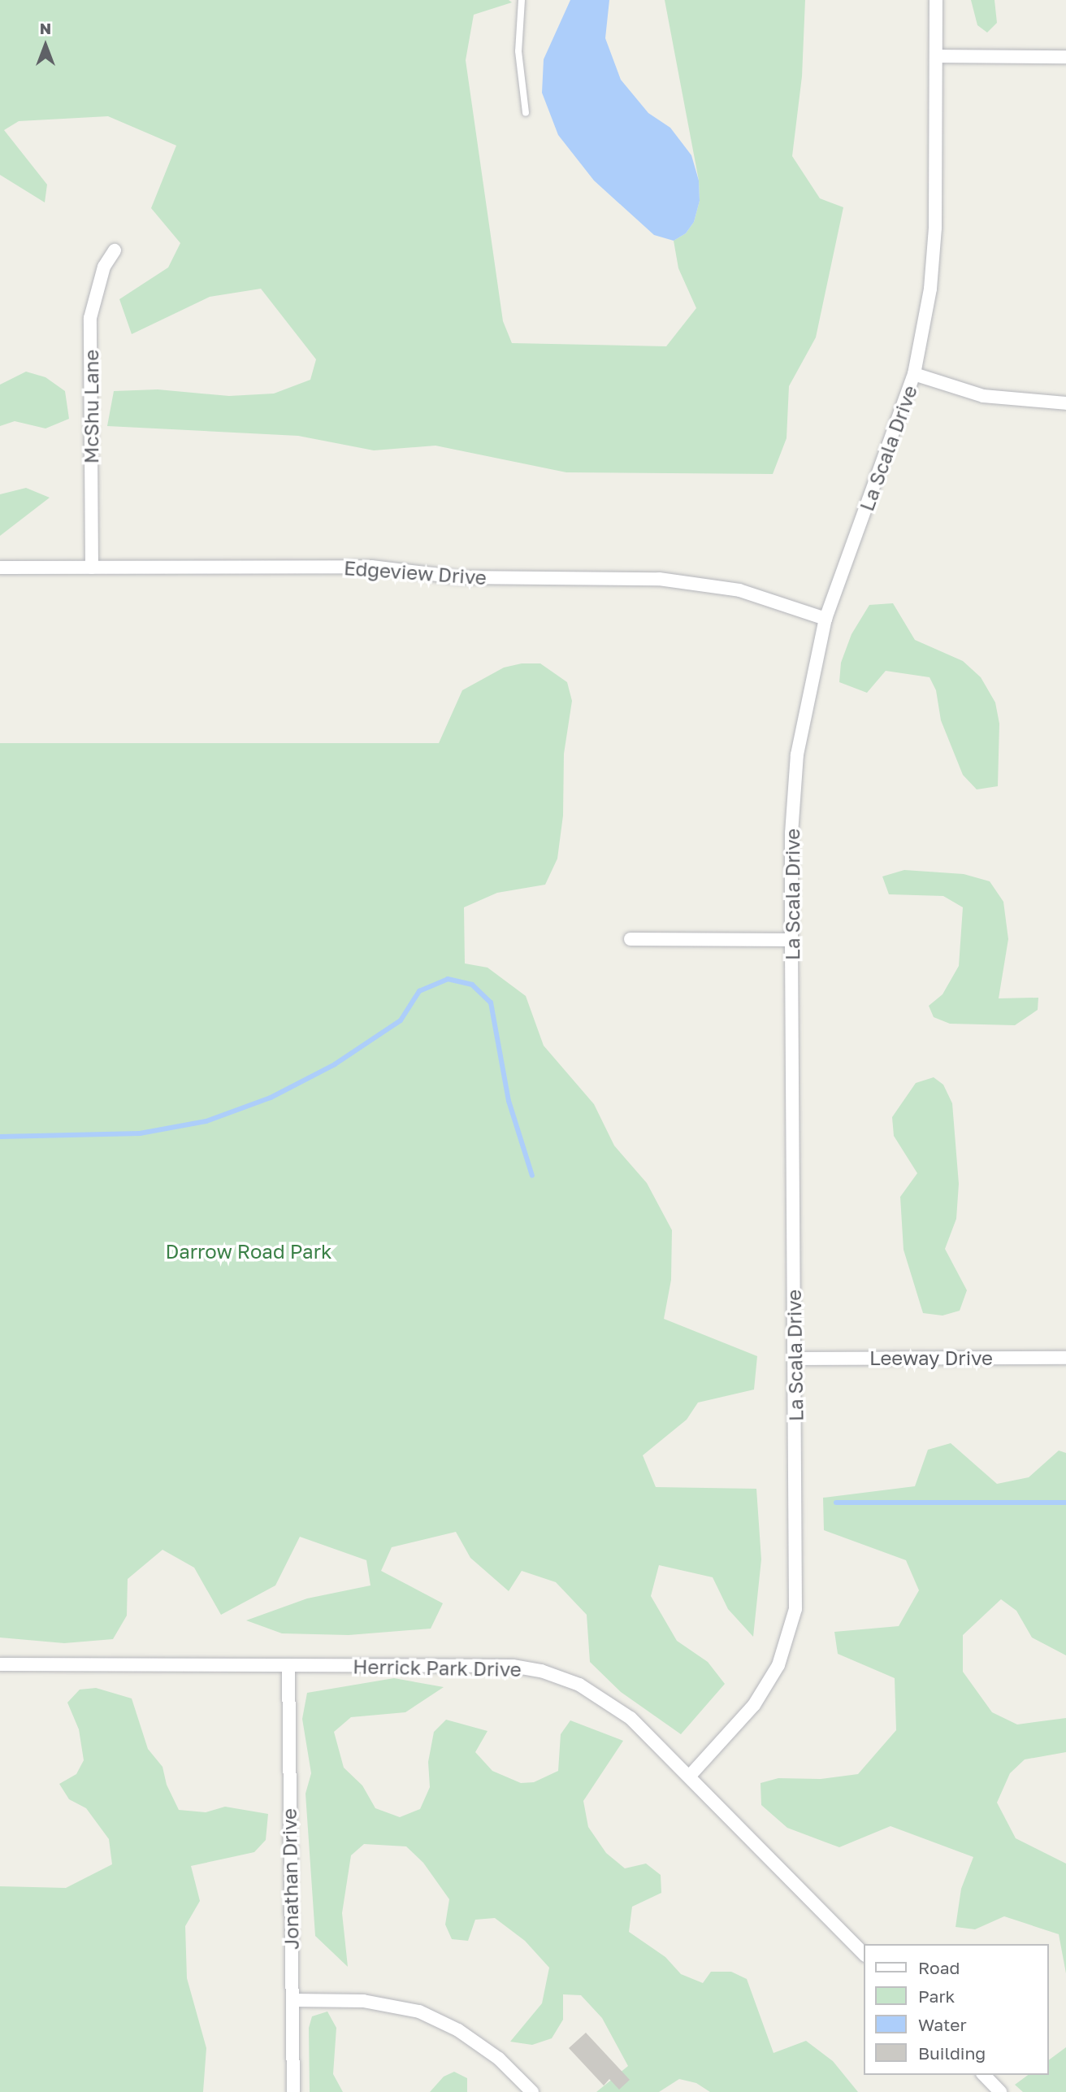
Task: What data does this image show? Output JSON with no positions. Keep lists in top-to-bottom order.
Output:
{
  "streets": {
    "street": [
      "McShu Lane",
      "La Scala Drive",
      "Edgeview Drive",
      "Leeway Drive",
      "Herrick Park Drive",
      "Jonathan Drive"
    ]
  },
  "crossings": [
    ["McShu Lane", "Edgeview Drive"],
    ["La Scala Drive", "Edgeview Drive"],
    ["La Scala Drive", "Leeway Drive"],
    ["La Scala Drive", "Herrick Park Drive"],
    ["Herrick Park Drive", "Jonathan Drive"]
  ],
  "parks": ["Darrow Road Park"],
  "legend": [
    "Road",
    "Park",
    "Water",
    "Building"
  ],
  "north": "top"
}
